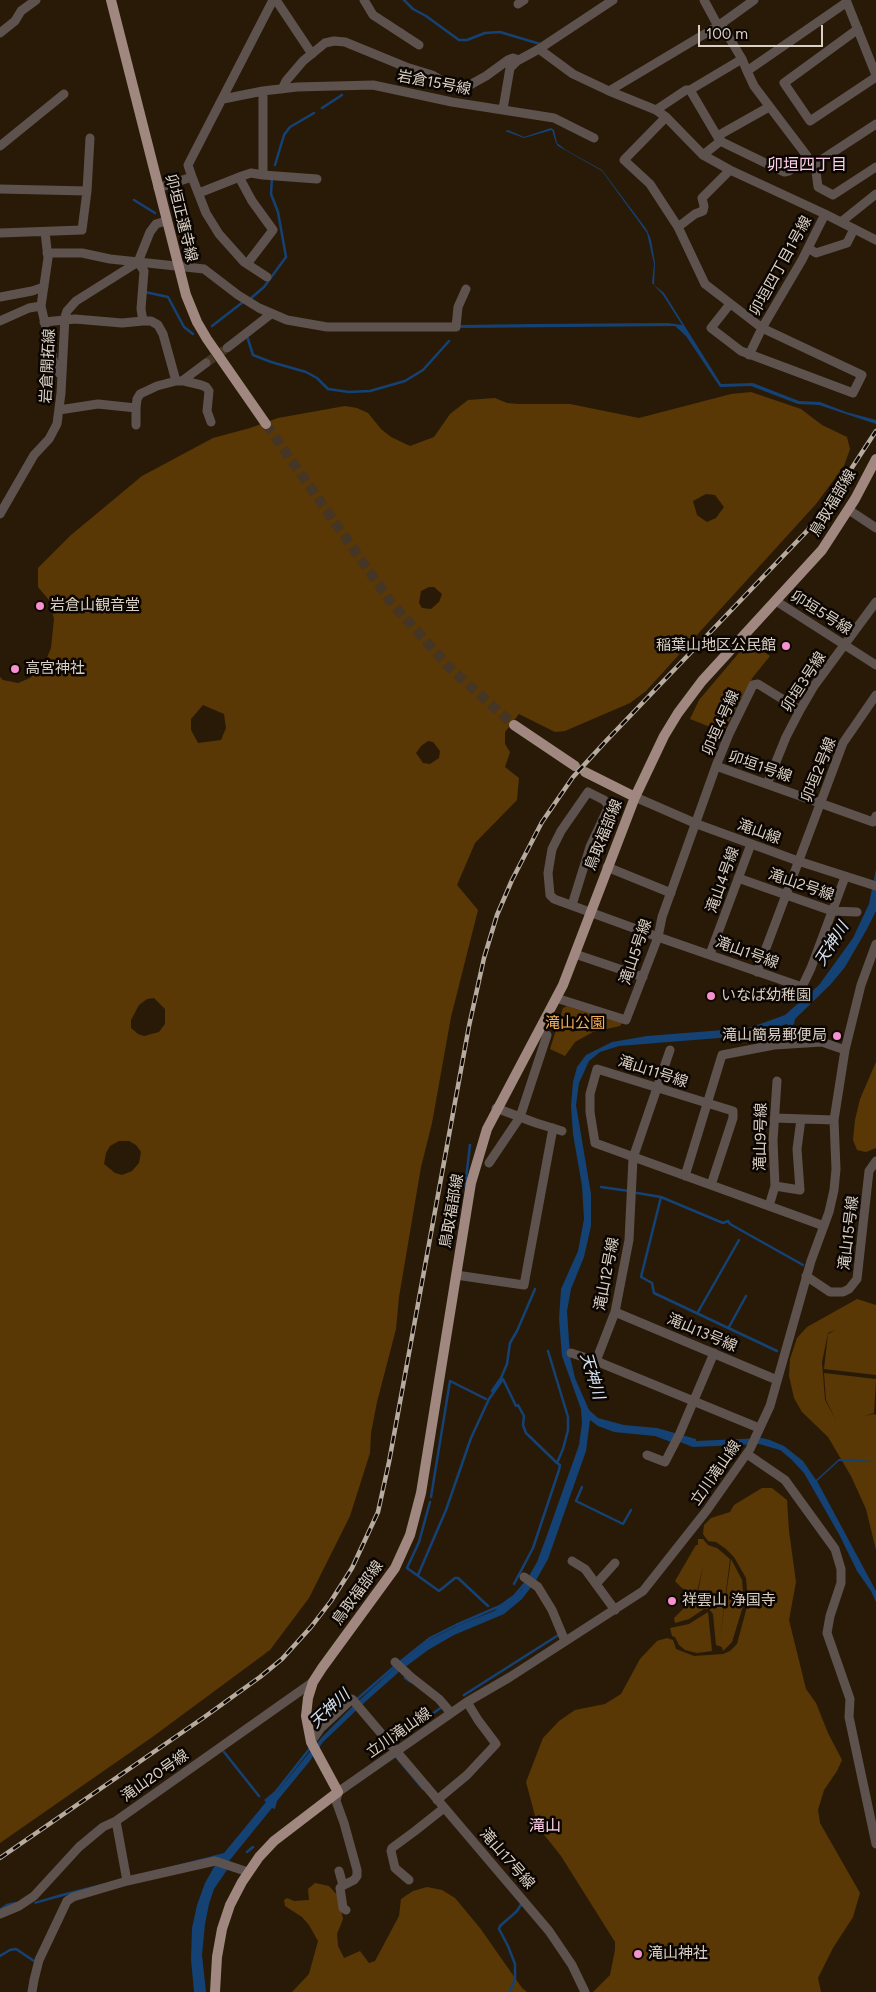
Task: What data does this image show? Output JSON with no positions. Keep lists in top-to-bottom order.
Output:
{
  "streets": {
    "main road": ["卯垣正蓮寺線", "鳥取福部線"],
    "street": [
      "岩倉15号線",
      "卯垣四丁目1号線",
      "岩倉開拓線",
      "卯垣5号線",
      "卯垣3号線",
      "卯垣4号線",
      "卯垣1号線",
      "卯垣2号線",
      "滝山線",
      "滝山4号線",
      "滝山2号線",
      "滝山5号線",
      "滝山1号線",
      "滝山11号線",
      "滝山9号線",
      "滝山15号線",
      "滝山12号線",
      "滝山13号線",
      "立川滝山線",
      "滝山20号線",
      "滝山17号線"
    ]
  },
  "crossings": [
    ["鳥取福部線", "卯垣5号線"],
    ["鳥取福部線", "滝山線"],
    ["鳥取福部線", "滝山5号線"],
    ["鳥取福部線", "滝山1号線"],
    ["鳥取福部線", "立川滝山線"],
    ["鳥取福部線", "滝山20号線"],
    ["鳥取福部線", "滝山17号線"],
    ["卯垣5号線", "卯垣3号線"],
    ["卯垣3号線", "卯垣4号線"],
    ["卯垣3号線", "卯垣1号線"],
    ["卯垣4号線", "卯垣1号線"],
    ["卯垣4号線", "滝山線"],
    ["卯垣4号線", "滝山5号線"],
    ["卯垣1号線", "卯垣2号線"],
    ["卯垣2号線", "滝山線"],
    ["卯垣2号線", "滝山2号線"],
    ["卯垣2号線", "滝山1号線"],
    ["滝山線", "滝山4号線"],
    ["滝山線", "滝山5号線"],
    ["滝山線", "滝山1号線"],
    ["滝山4号線", "滝山2号線"],
    ["滝山4号線", "滝山1号線"],
    ["滝山2号線", "滝山1号線"],
    ["滝山5号線", "滝山1号線"],
    ["滝山11号線", "滝山12号線"],
    ["滝山11号線", "立川滝山線"],
    ["滝山15号線", "立川滝山線"],
    ["滝山12号線", "滝山13号線"],
    ["滝山13号線", "立川滝山線"],
    ["立川滝山線", "滝山17号線"]
  ],
  "districts": ["卯垣四丁目", "滝山"],
  "water": ["天神川"],
  "parks": ["滝山公園"],
  "places": [
    "岩倉山観音堂",
    "稲葉山地区公民館",
    "高宮神社",
    "いなば幼稚園",
    "滝山簡易郵便局",
    "祥雲山 浄国寺",
    "滝山神社"
  ],
  "scale_bar": "100 m"
}
